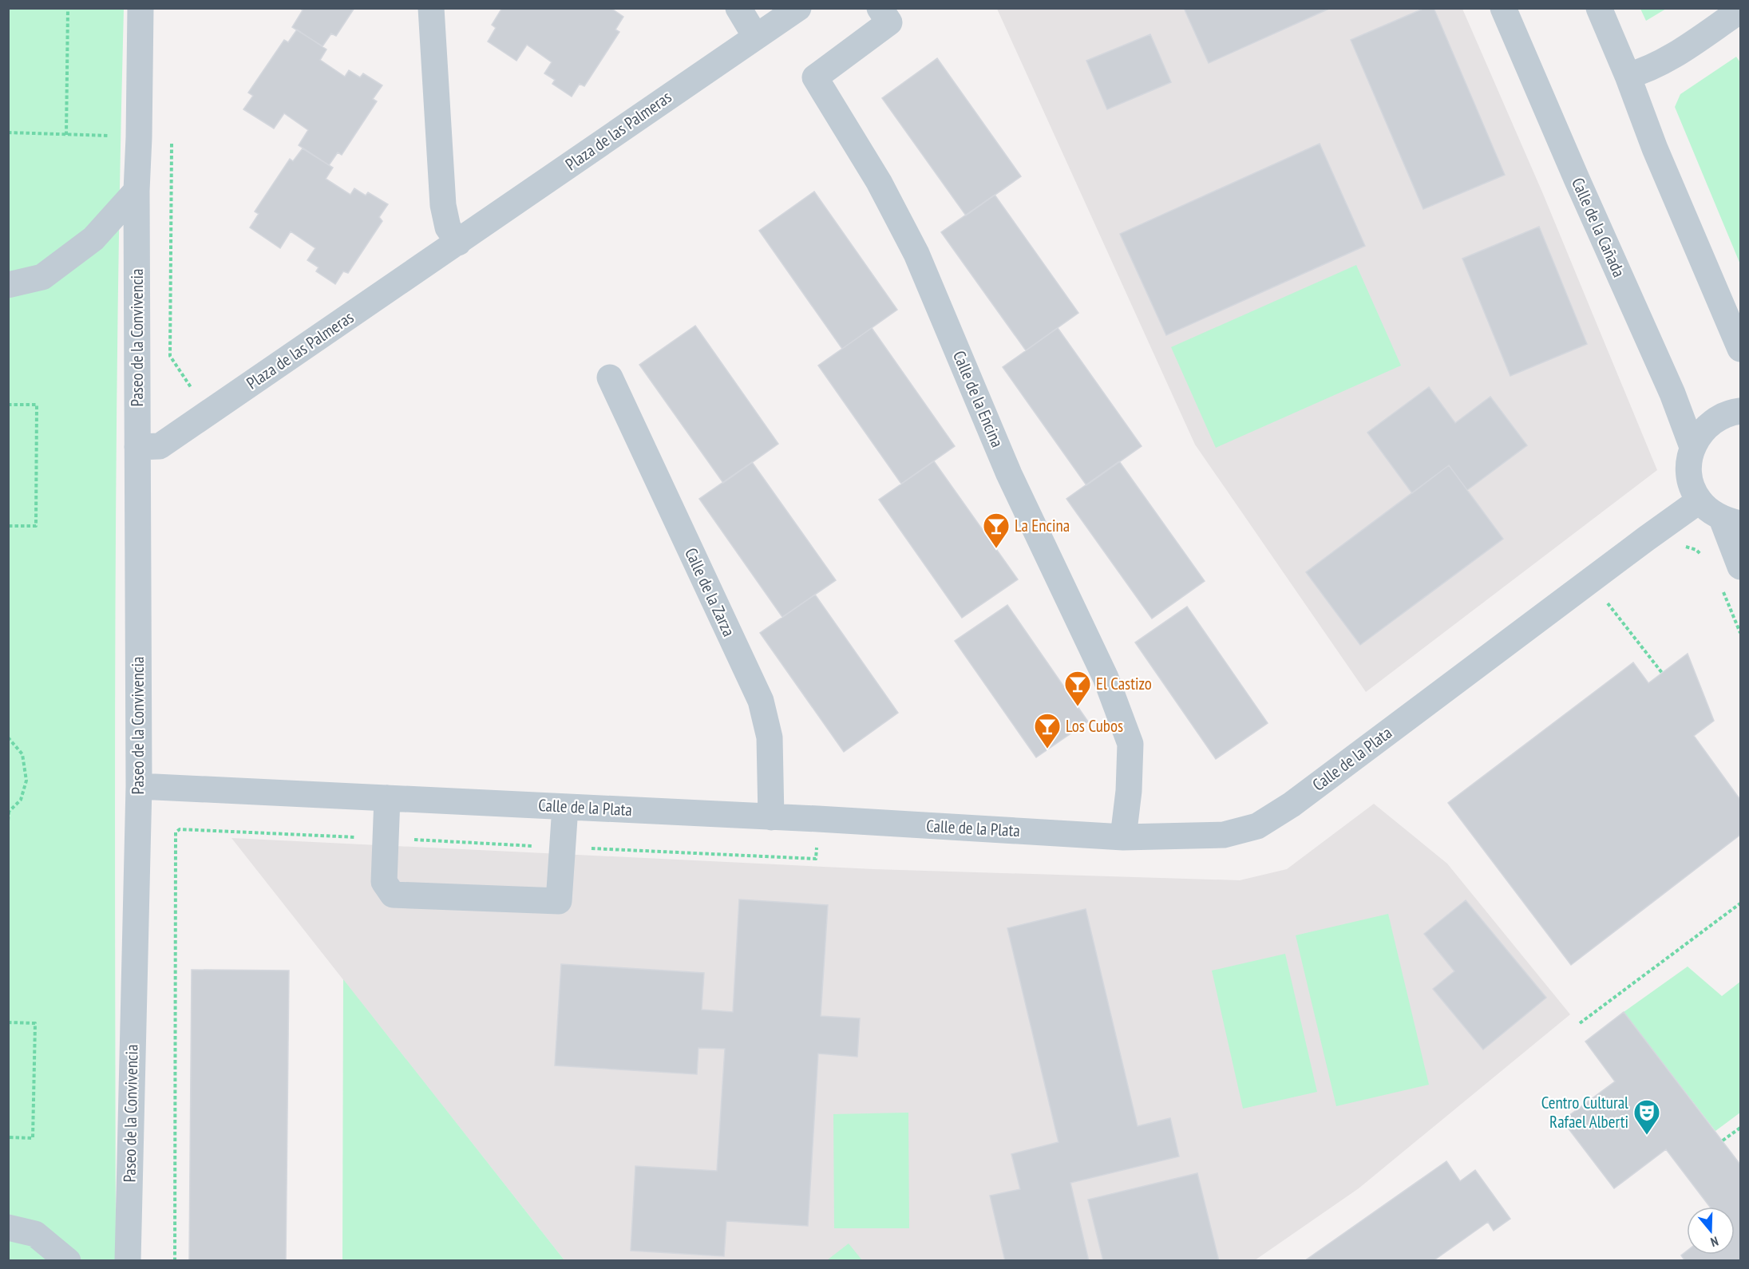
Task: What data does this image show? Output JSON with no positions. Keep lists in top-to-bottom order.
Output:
{
  "streets": {
    "street": [
      "Plaza de las Palmeras",
      "Calle de la Cañada",
      "Paseo de la Convivencia",
      "Calle de la Encina",
      "Calle de la Zarza",
      "Calle de la Plata"
    ]
  },
  "crossings": [
    ["Plaza de las Palmeras", "Paseo de la Convivencia"],
    ["Paseo de la Convivencia", "Calle de la Plata"],
    ["Calle de la Encina", "Calle de la Plata"],
    ["Calle de la Zarza", "Calle de la Plata"]
  ],
  "places": {
    "bar": ["La Encina", "El Castizo", "Los Cubos"],
    "theatre": ["Centro Cultural Rafael Alberti"]
  },
  "north": "bottom"
}
